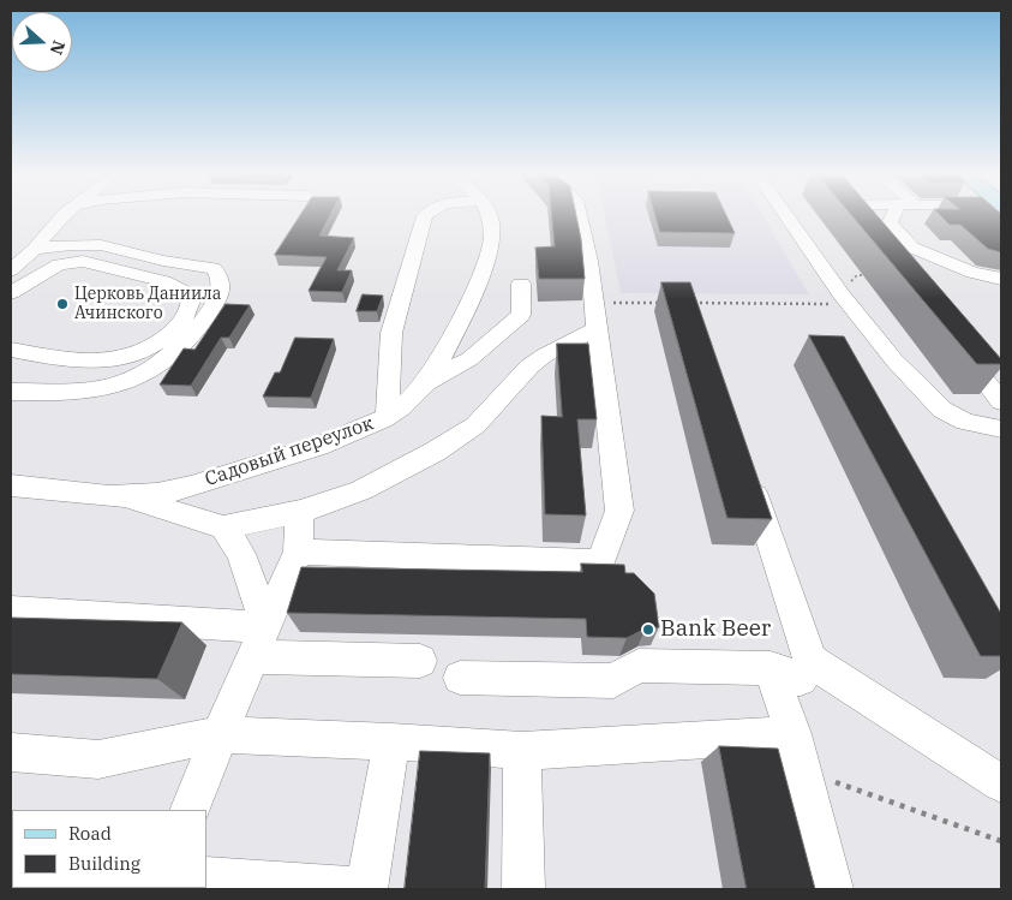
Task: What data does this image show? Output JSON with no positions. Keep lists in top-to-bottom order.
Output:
{
  "streets": {
    "street": ["Садовый переулок"]
  },
  "places": ["Церковь Даниила Ачинского", "Bank Beer"],
  "legend": ["Road", "Building"],
  "north": "right"
}
